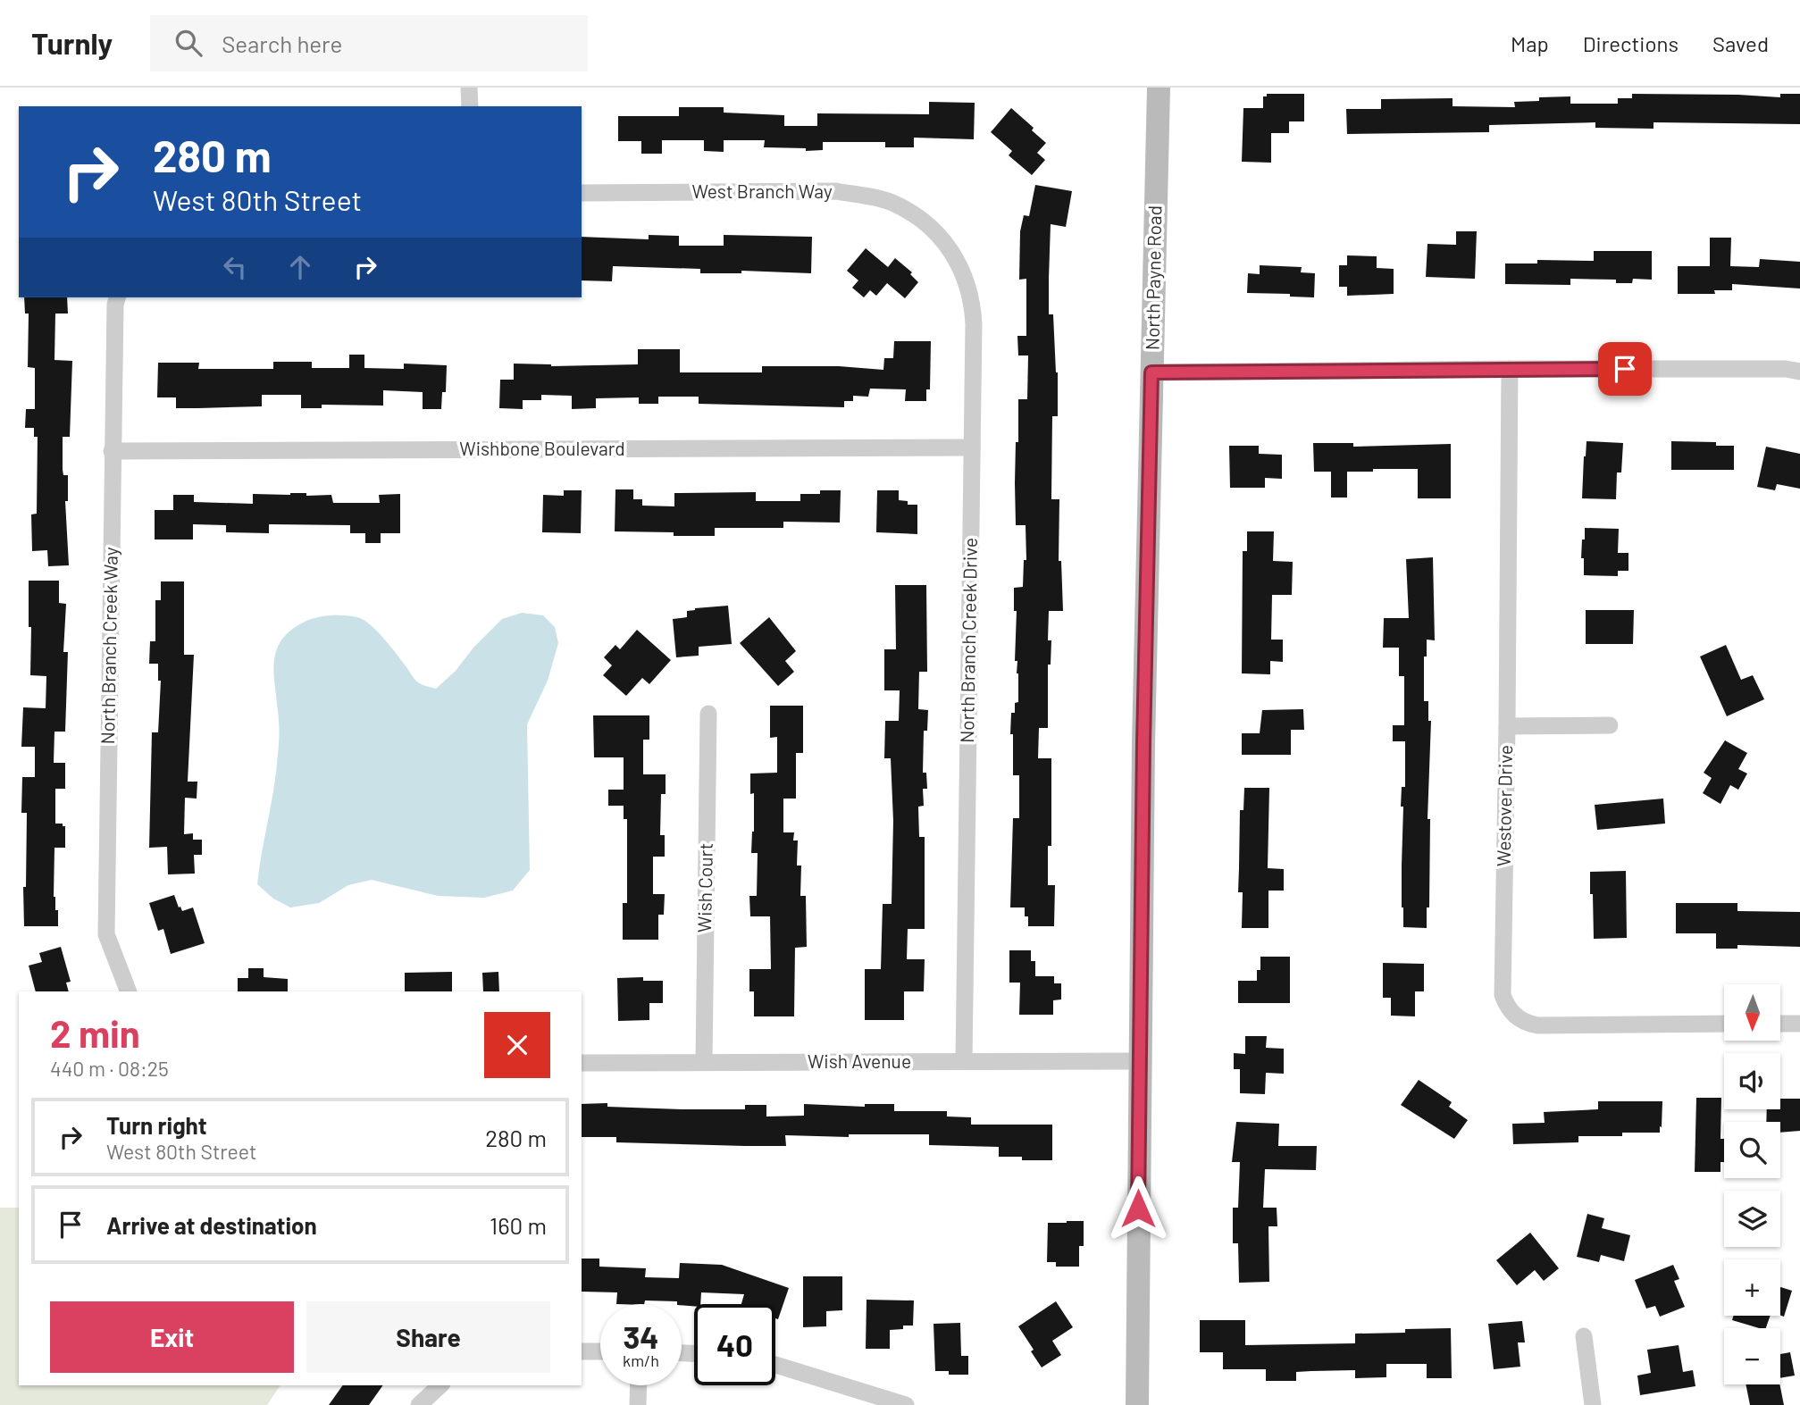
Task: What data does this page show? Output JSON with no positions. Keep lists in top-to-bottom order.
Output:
{
  "streets": {
    "street": [
      "West Branch Way",
      "North Payne Road",
      "Wishbone Boulevard",
      "North Branch Creek Drive",
      "North Branch Creek Way",
      "Westover Drive",
      "Wish Court",
      "Wish Avenue"
    ]
  },
  "crossings": [
    ["West Branch Way", "North Branch Creek Drive"],
    ["North Payne Road", "Wish Avenue"],
    ["Wishbone Boulevard", "North Branch Creek Drive"],
    ["Wishbone Boulevard", "North Branch Creek Way"],
    ["North Branch Creek Drive", "Wish Avenue"],
    ["Wish Court", "Wish Avenue"]
  ],
  "north": "bottom",
  "page": {
    "header": "Turnly",
    "search": "Search here",
    "nav": ["Map", "Directions", "Saved"],
    "turn": ["280 m", "West 80th Street"],
    "map_buttons": ["+", "−"],
    "heading": ["2 min", "440 m · 08:25"],
    "list": [
      {
        "name": "Turn right",
        "note": "West 80th Street",
        "value": "280 m"
      },
      {
        "name": "Arrive at destination",
        "value": "160 m"
      }
    ],
    "buttons": ["Exit", "Share"],
    "speed": "34 km/h",
    "limit": "40"
  }
}
